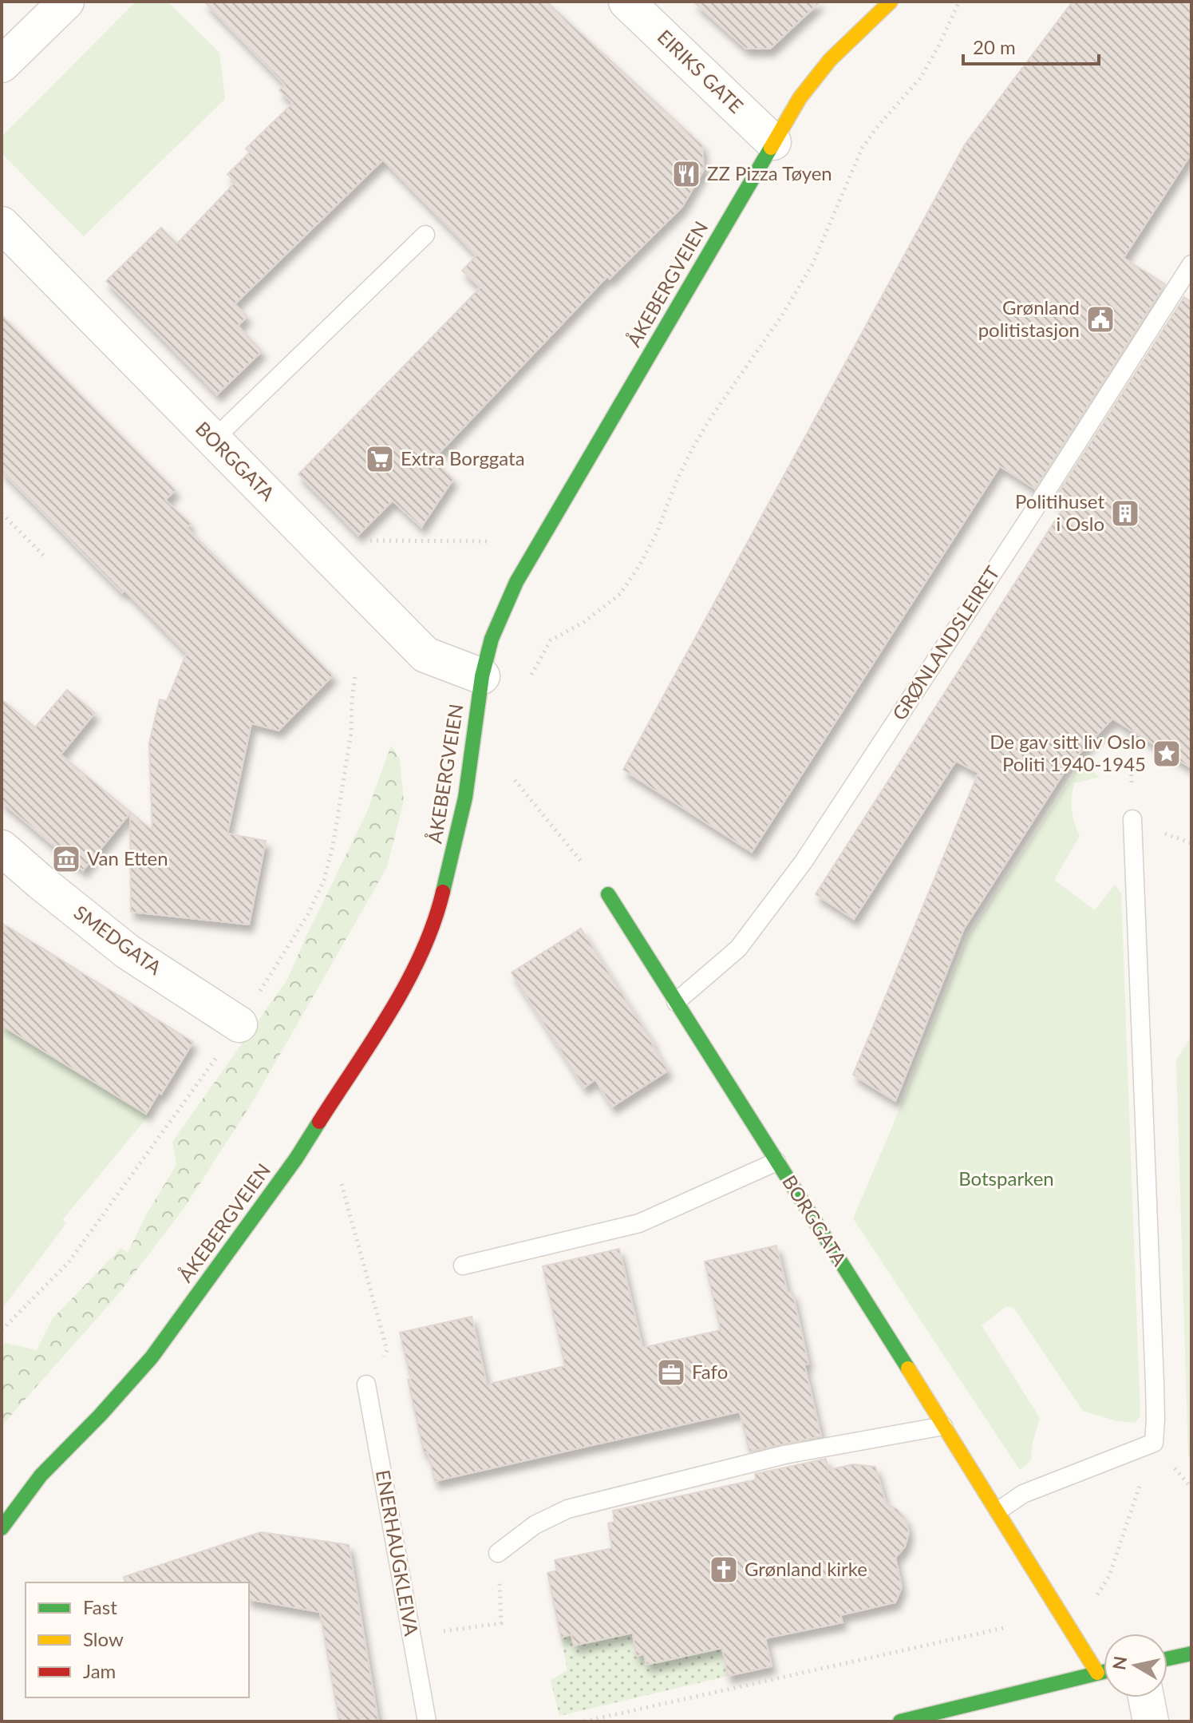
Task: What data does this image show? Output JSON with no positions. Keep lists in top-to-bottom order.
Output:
{
  "streets": {
    "street": [
      "EIRIKS GATE",
      "ÅKEBERGVEIEN",
      "BORGGATA",
      "SMEDGATA"
    ],
    "lane": ["GRØNLANDSLEIRET", "ENERHAUGKLEIVA"]
  },
  "crossings": [
    ["EIRIKS GATE", "ÅKEBERGVEIEN"],
    ["ÅKEBERGVEIEN", "BORGGATA"],
    ["BORGGATA", "GRØNLANDSLEIRET"]
  ],
  "parks": ["Botsparken"],
  "places": {
    "restaurant": ["ZZ Pizza Tøyen"],
    "public building": ["Grønland politistasjon"],
    "supermarket": ["Extra Borggata"],
    "building": ["Politihuset i Oslo"],
    "place": ["De gav sitt liv Oslo Politi 1940-1945"],
    "museum": ["Van Etten"],
    "office": ["Fafo"],
    "church": ["Grønland kirke"]
  },
  "legend": ["Fast", "Slow", "Jam"],
  "scale_bar": "20 m",
  "north": "left"
}
